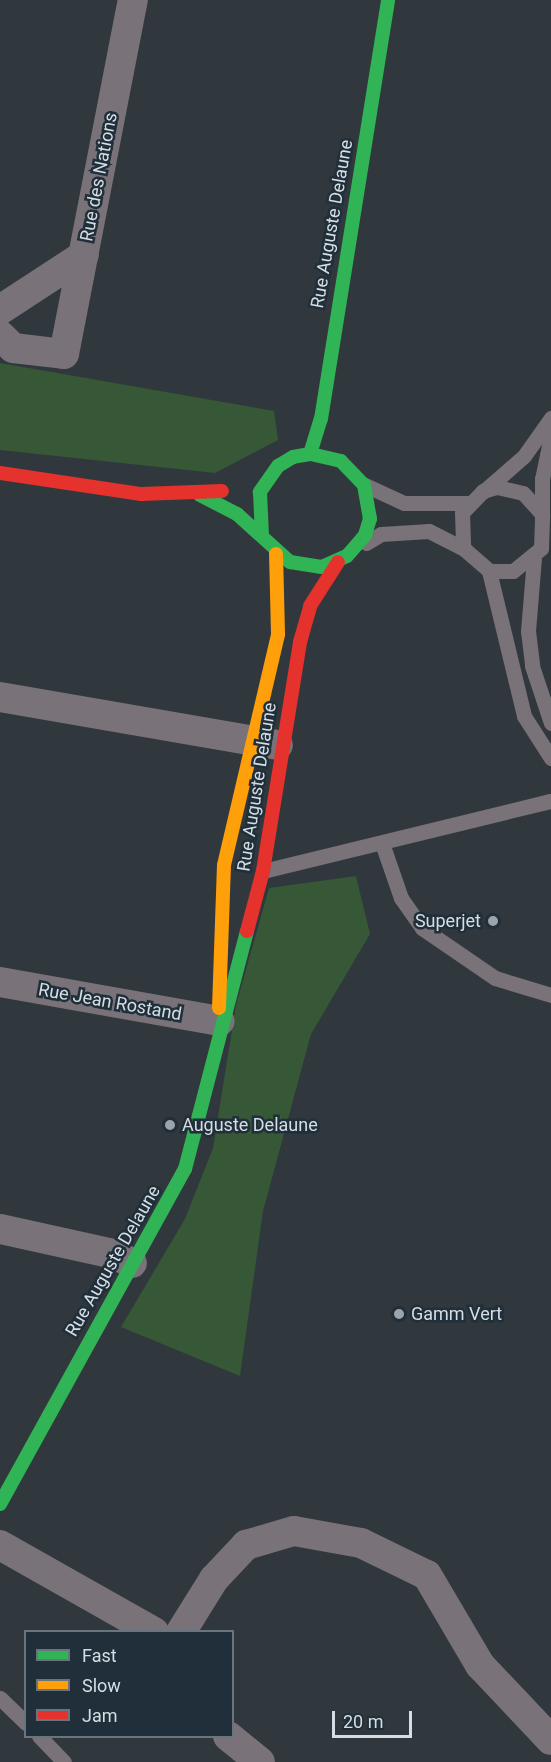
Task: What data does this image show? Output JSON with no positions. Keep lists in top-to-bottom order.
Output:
{
  "streets": {
    "street": ["Rue des Nations", "Rue Auguste Delaune", "Rue Jean Rostand"]
  },
  "crossings": [
    ["Rue Auguste Delaune", "Rue Jean Rostand"]
  ],
  "places": ["Superjet", "Auguste Delaune", "Gamm Vert"],
  "legend": ["Fast", "Slow", "Jam"],
  "scale_bar": "20 m"
}
